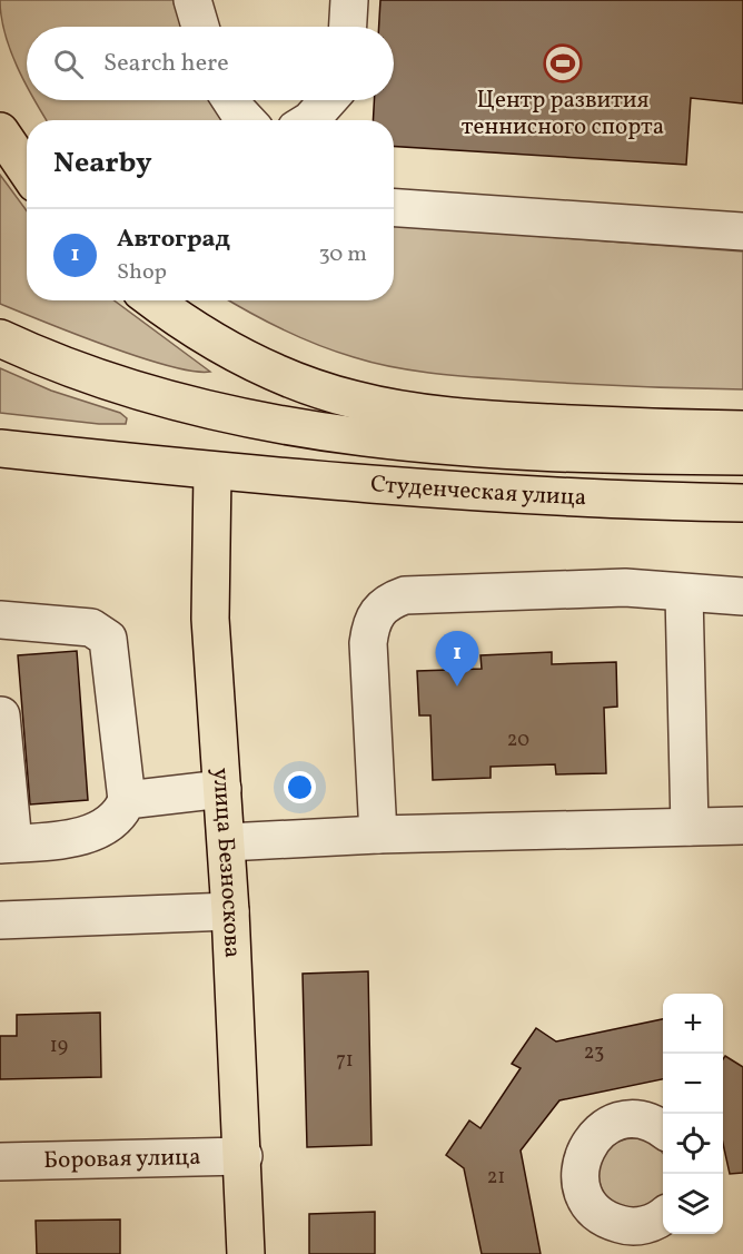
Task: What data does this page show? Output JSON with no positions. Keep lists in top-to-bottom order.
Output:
{
  "streets": {
    "main road": ["Студенческая улица", "улица Безноскова"],
    "street": ["Боровая улица"]
  },
  "crossings": [
    ["Студенческая улица", "улица Безноскова"],
    ["улица Безноскова", "Боровая улица"]
  ],
  "places": {
    "sports": ["Центр развития теннисного спорта"]
  },
  "house_numbers": [
    "20",
    "19",
    "23",
    "71",
    "21"
  ],
  "page": {
    "search": "Search here",
    "heading": "Nearby",
    "list": [
      {
        "mark": "1",
        "name": "Автоград",
        "note": "Shop",
        "value": "30 m"
      }
    ],
    "pins": "1",
    "map_buttons": ["+", "−"]
  }
}
